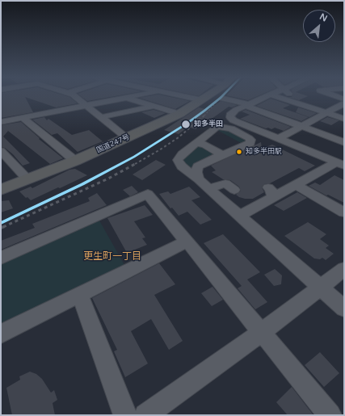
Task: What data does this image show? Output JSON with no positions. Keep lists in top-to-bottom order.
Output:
{
  "streets": {
    "highway": ["国道247号"]
  },
  "districts": ["更生町一丁目"],
  "places": ["知多半田", "知多半田駅"],
  "north": "top right"
}
